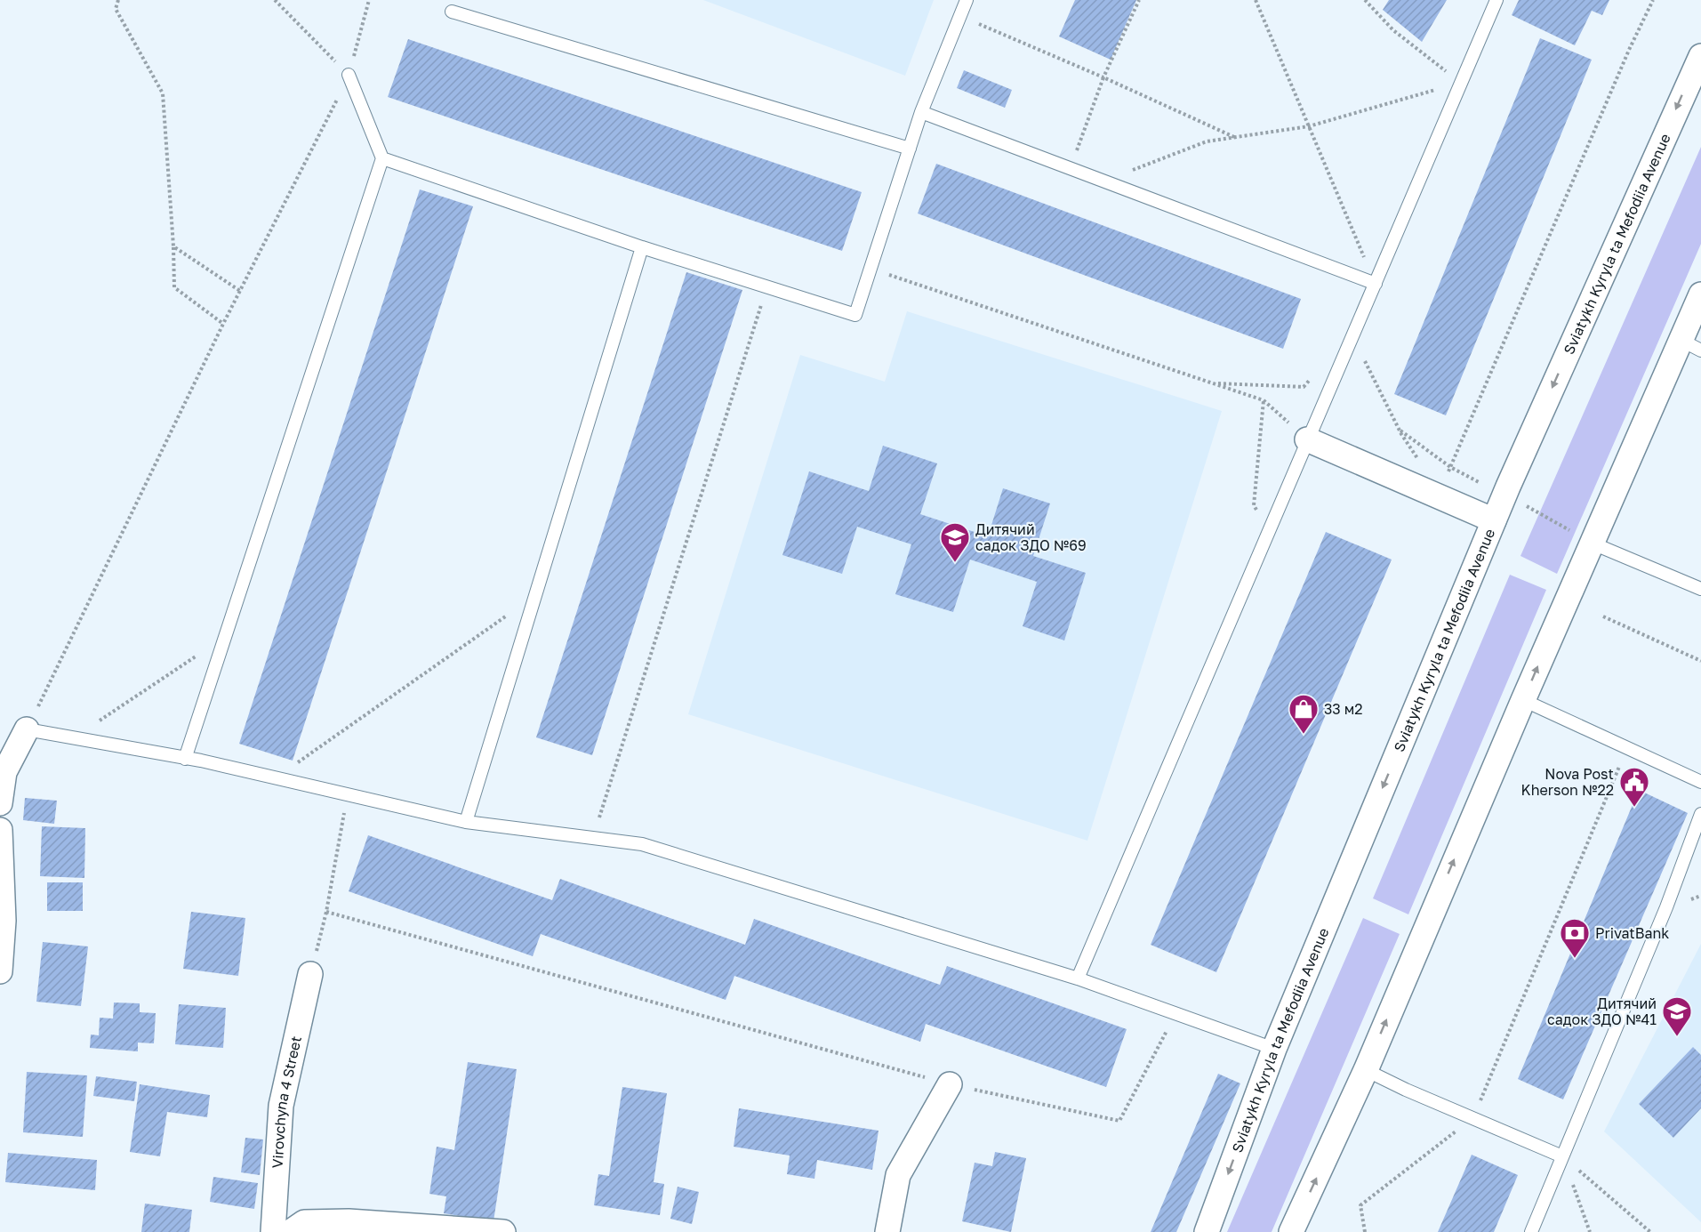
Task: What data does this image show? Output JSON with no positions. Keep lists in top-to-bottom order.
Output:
{
  "streets": {
    "street": ["Sviatykh Kyryla ta Mefodiia Avenue", "Virovchyna 4 Street"]
  },
  "places": {
    "school or university": ["Дитячий садок ЗДО №69", "Дитячий садок ЗДО №41"],
    "shop": ["33 м2"],
    "public building": ["Nova Post Kherson №22"],
    "bank": ["PrivatBank"]
  }
}
